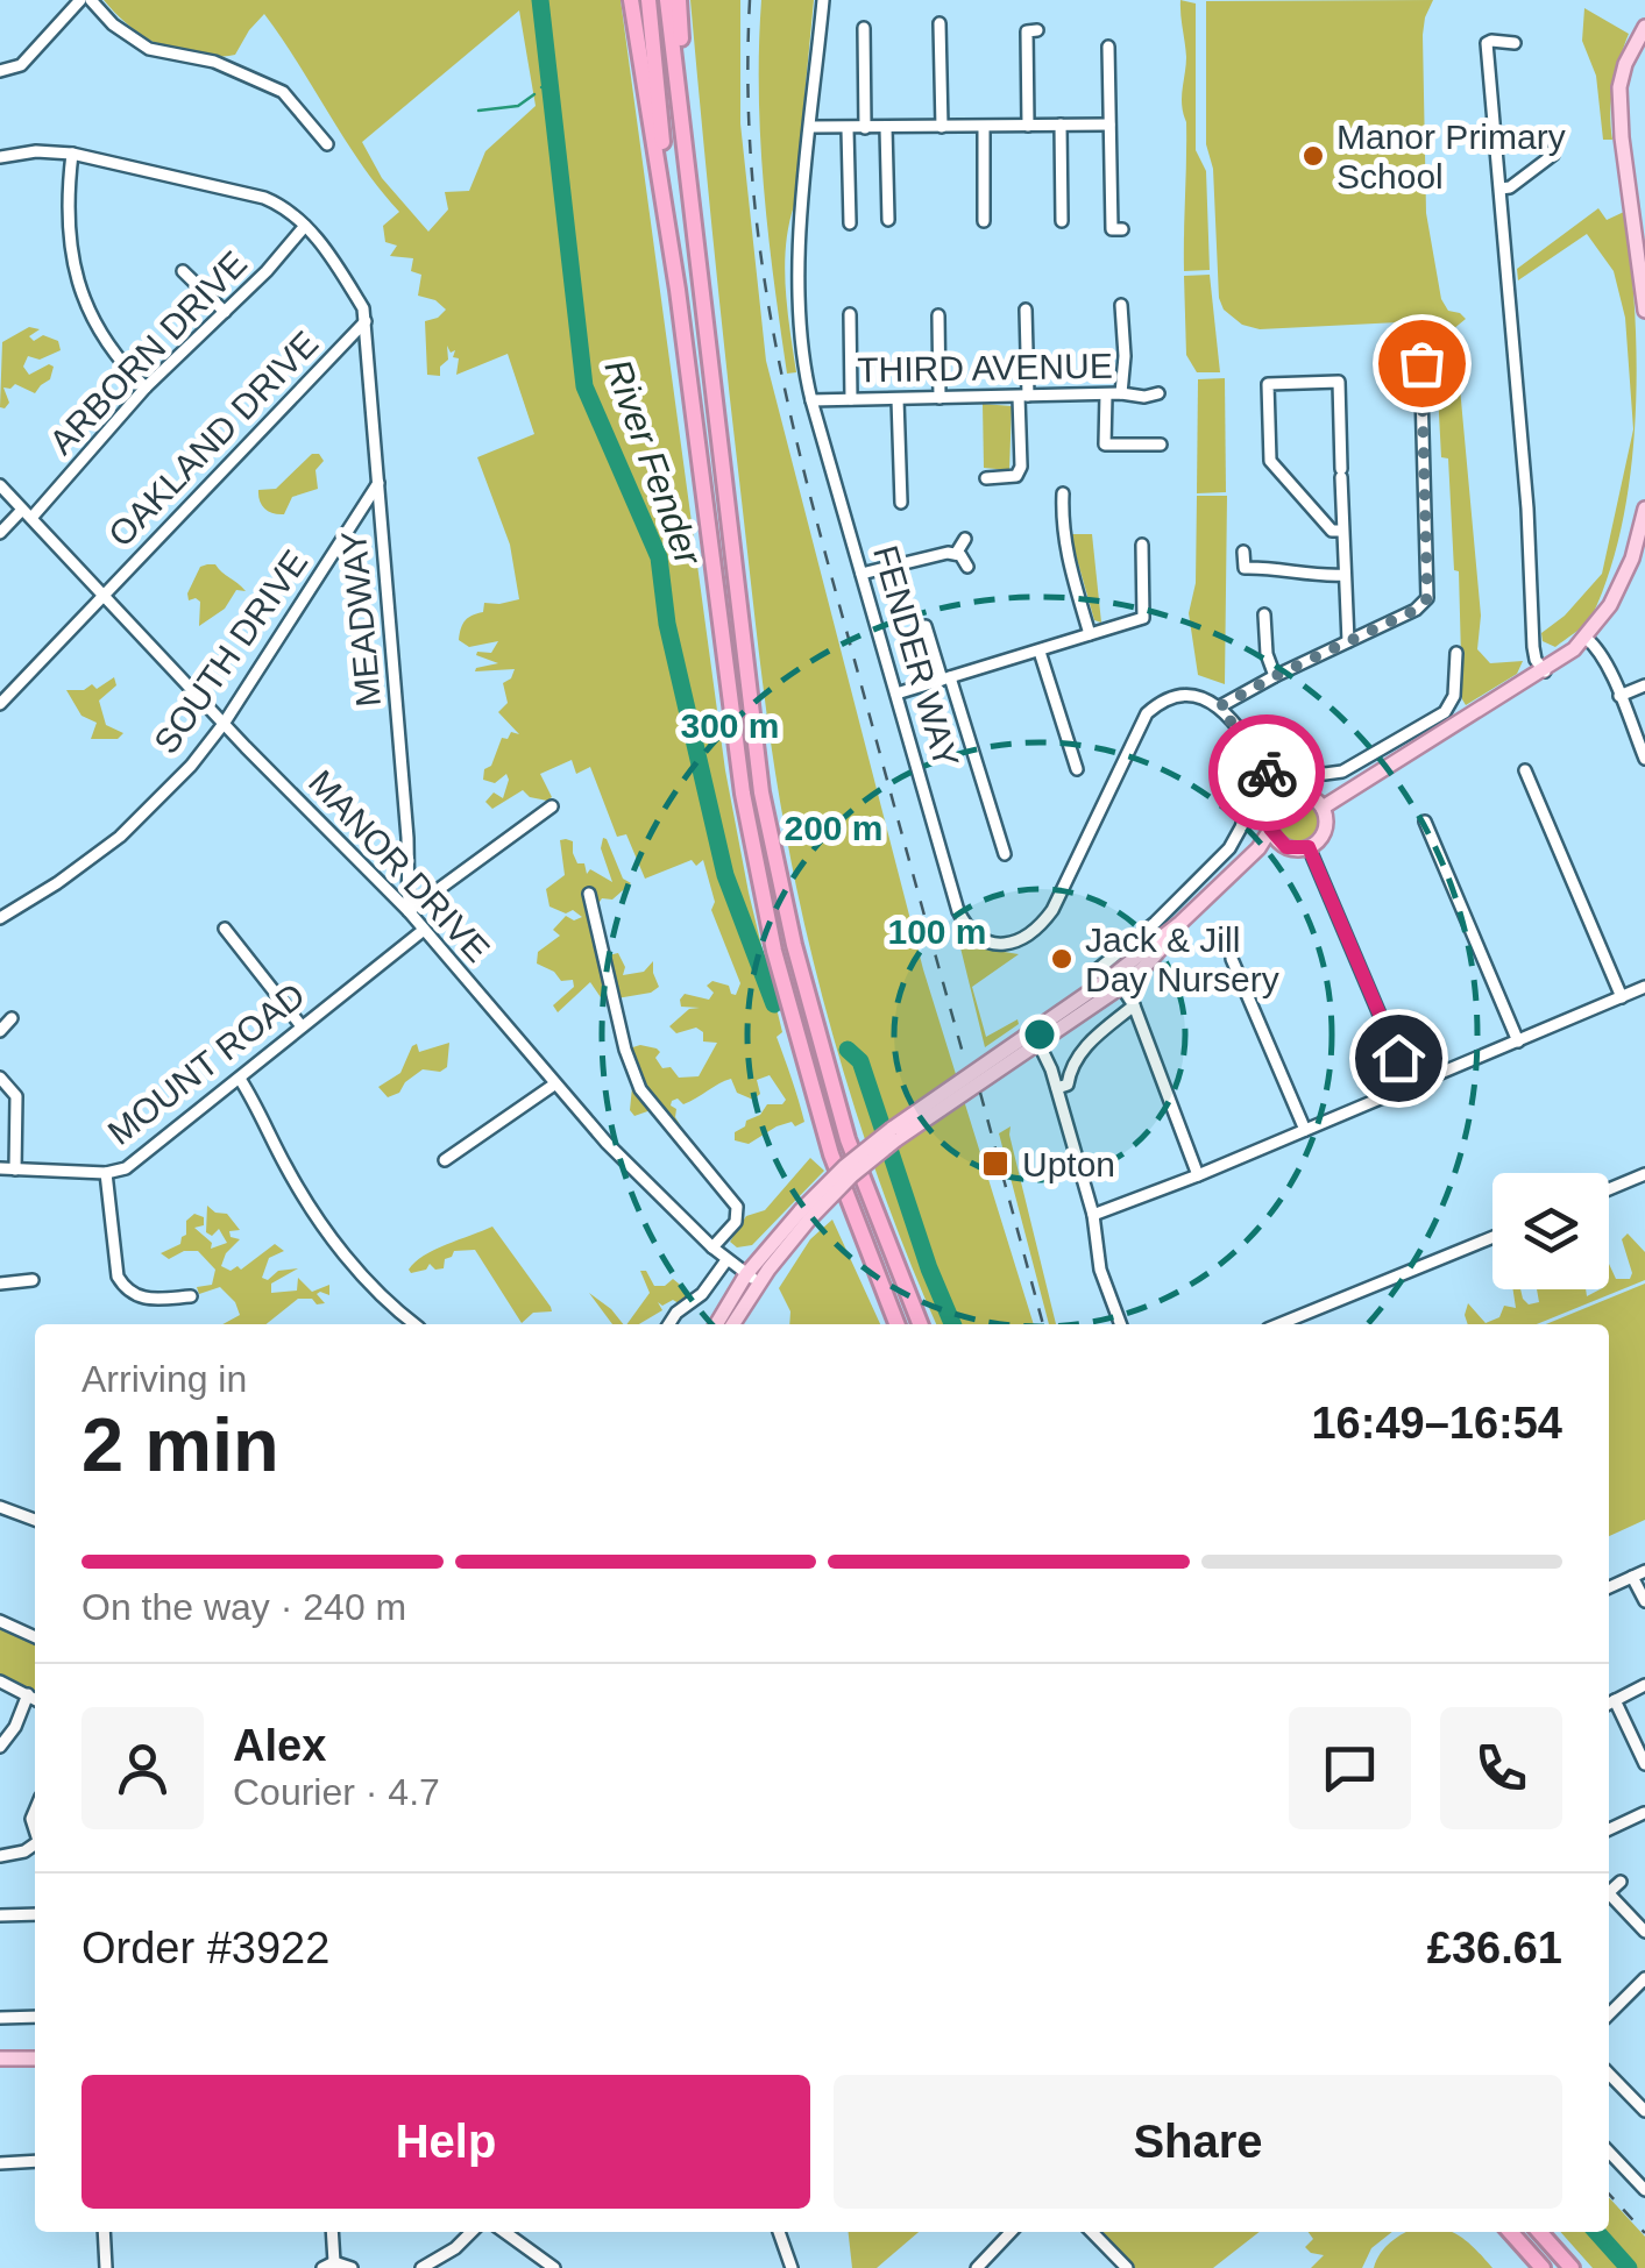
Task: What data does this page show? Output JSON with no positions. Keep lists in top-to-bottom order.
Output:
{
  "streets": {
    "street": [
      "ARBORN DRIVE",
      "THIRD AVENUE",
      "OAKLAND DRIVE",
      "MEADWAY",
      "SOUTH DRIVE",
      "FENDER WAY",
      "MANOR DRIVE",
      "MOUNT ROAD"
    ]
  },
  "crossings": [
    ["ARBORN DRIVE", "MANOR DRIVE"],
    ["THIRD AVENUE", "FENDER WAY"],
    ["OAKLAND DRIVE", "MEADWAY"],
    ["OAKLAND DRIVE", "MANOR DRIVE"],
    ["MEADWAY", "SOUTH DRIVE"],
    ["MEADWAY", "MANOR DRIVE"],
    ["SOUTH DRIVE", "MANOR DRIVE"],
    ["MANOR DRIVE", "MOUNT ROAD"]
  ],
  "water": ["River Fender"],
  "places": {
    "other": ["Manor Primary School", "Jack & Jill Day Nursery"],
    "transit": ["Upton"]
  },
  "page": {
    "heading": ["2 min", "Arriving in", "16:49–16:54"],
    "panel": [
      "Alex",
      "Courier · 4.7",
      "Order #3922",
      "£36.61"
    ],
    "bar": "On the way · 240 m",
    "buttons": ["Help", "Share"]
  },
  "rings": ["300 m", "200 m", "100 m"]
}
